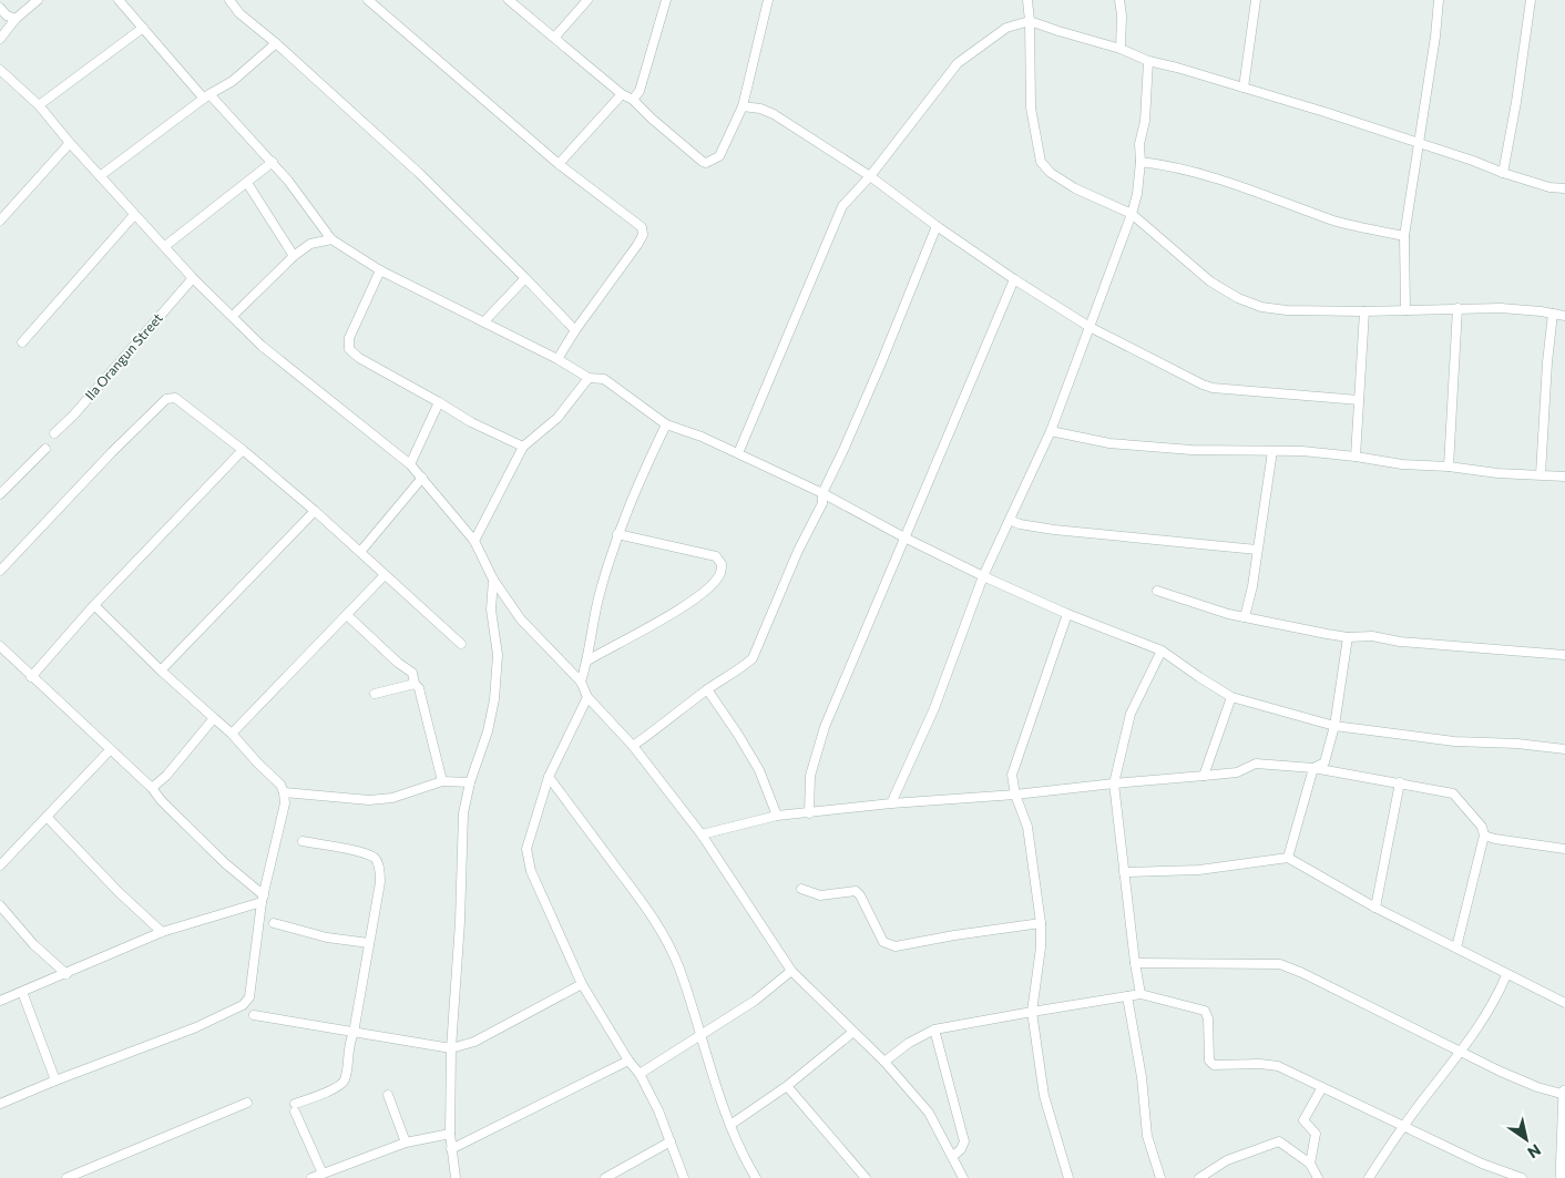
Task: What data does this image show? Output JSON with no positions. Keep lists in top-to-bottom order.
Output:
{
  "streets": {
    "street": ["Ila Orangun Street"]
  },
  "north": "bottom right"
}
